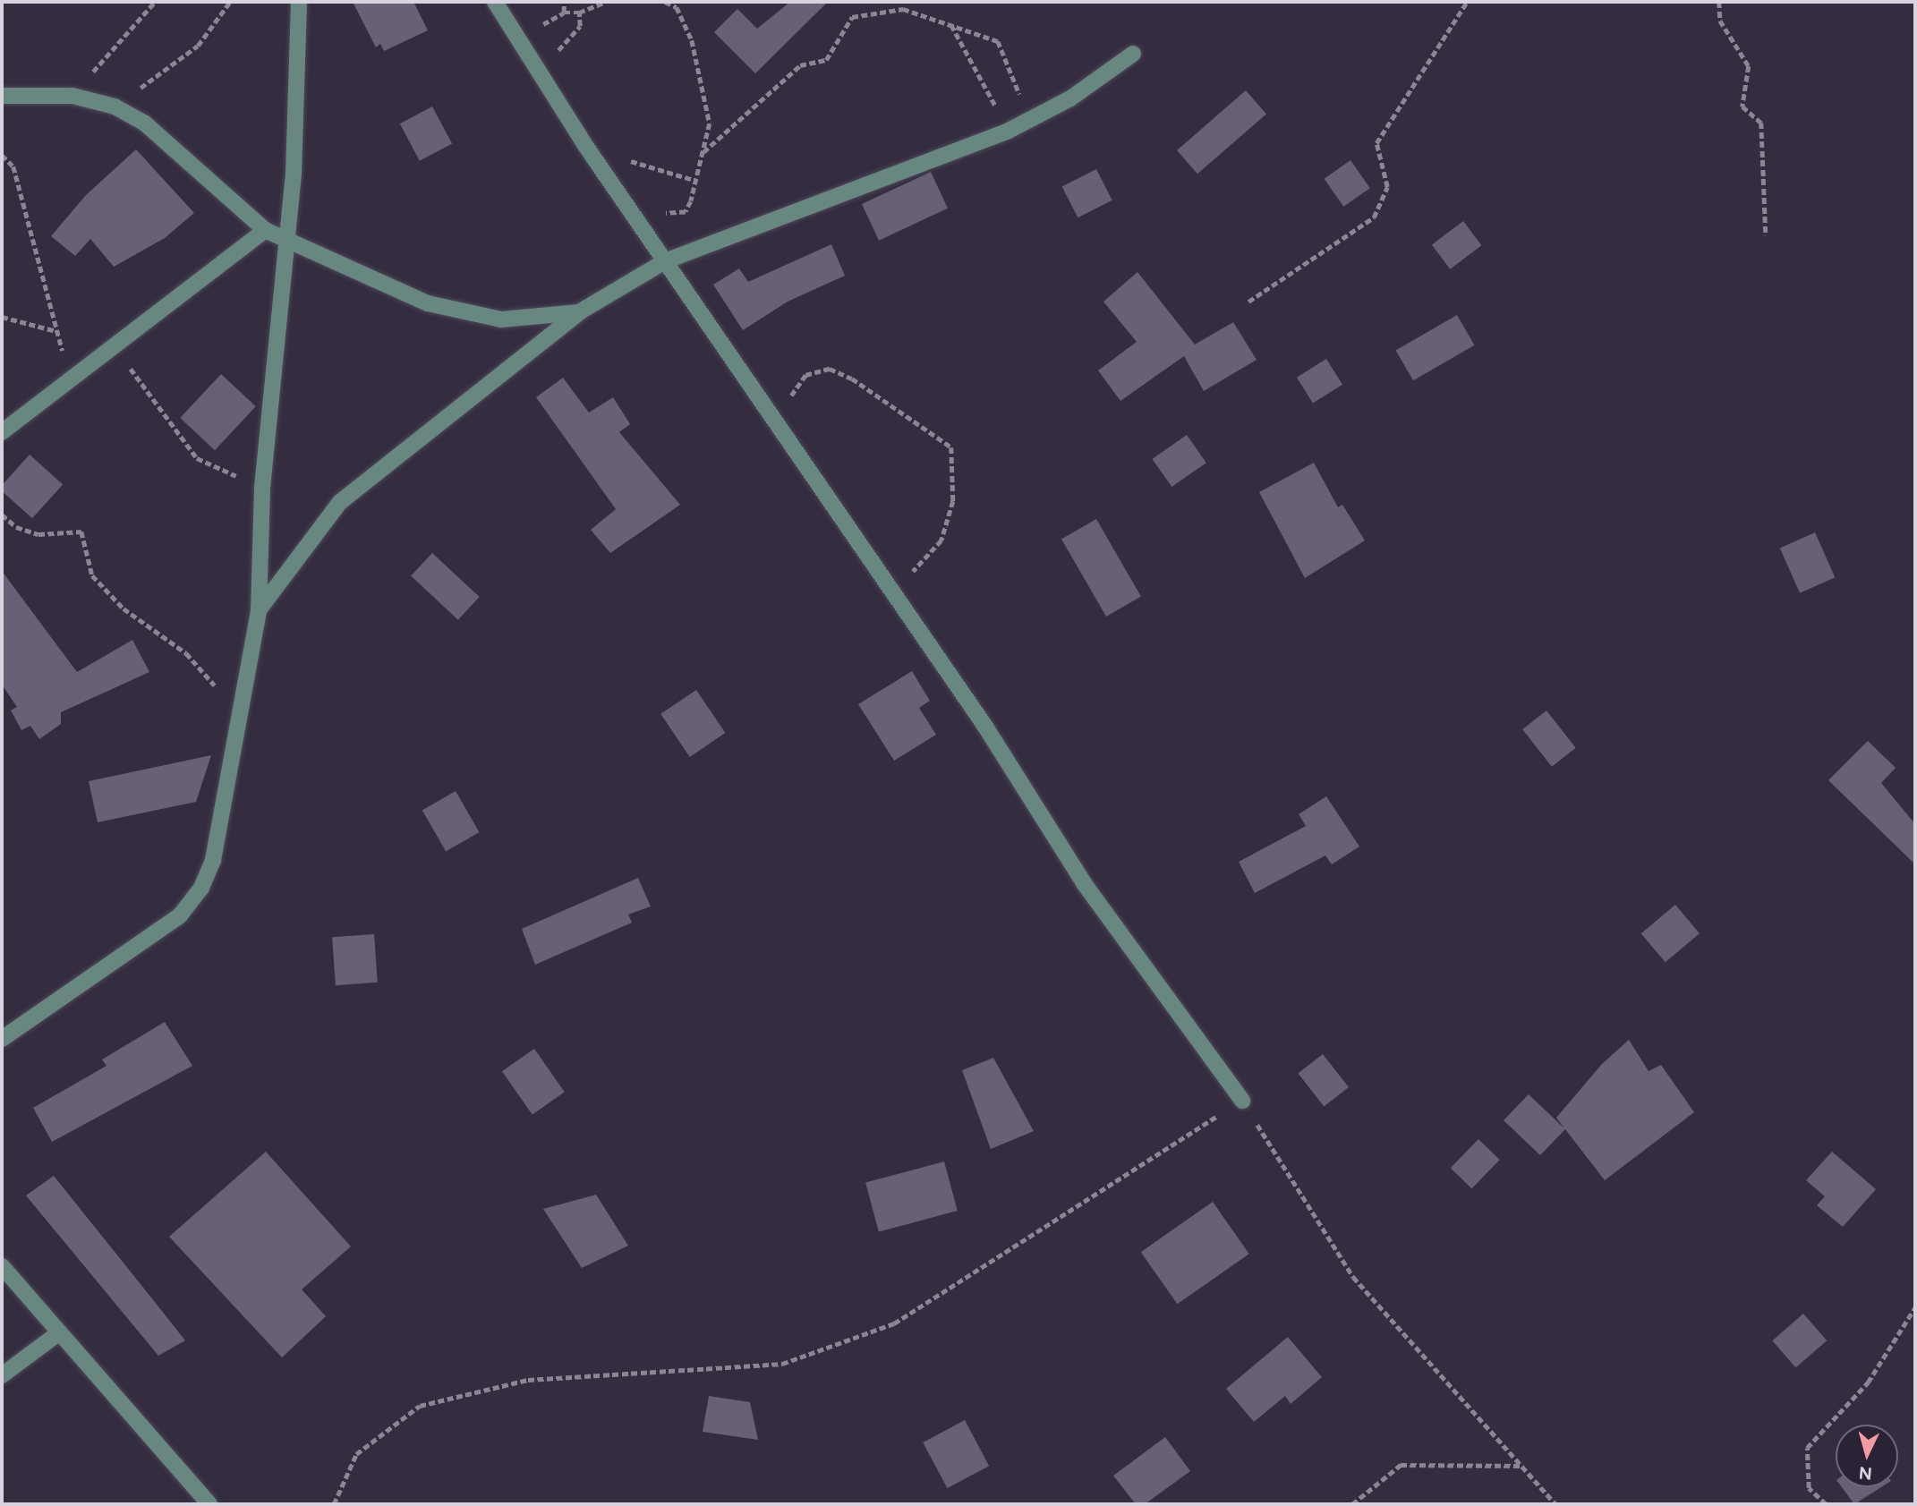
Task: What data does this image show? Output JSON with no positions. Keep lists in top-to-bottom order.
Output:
{
  "north": "bottom"
}
